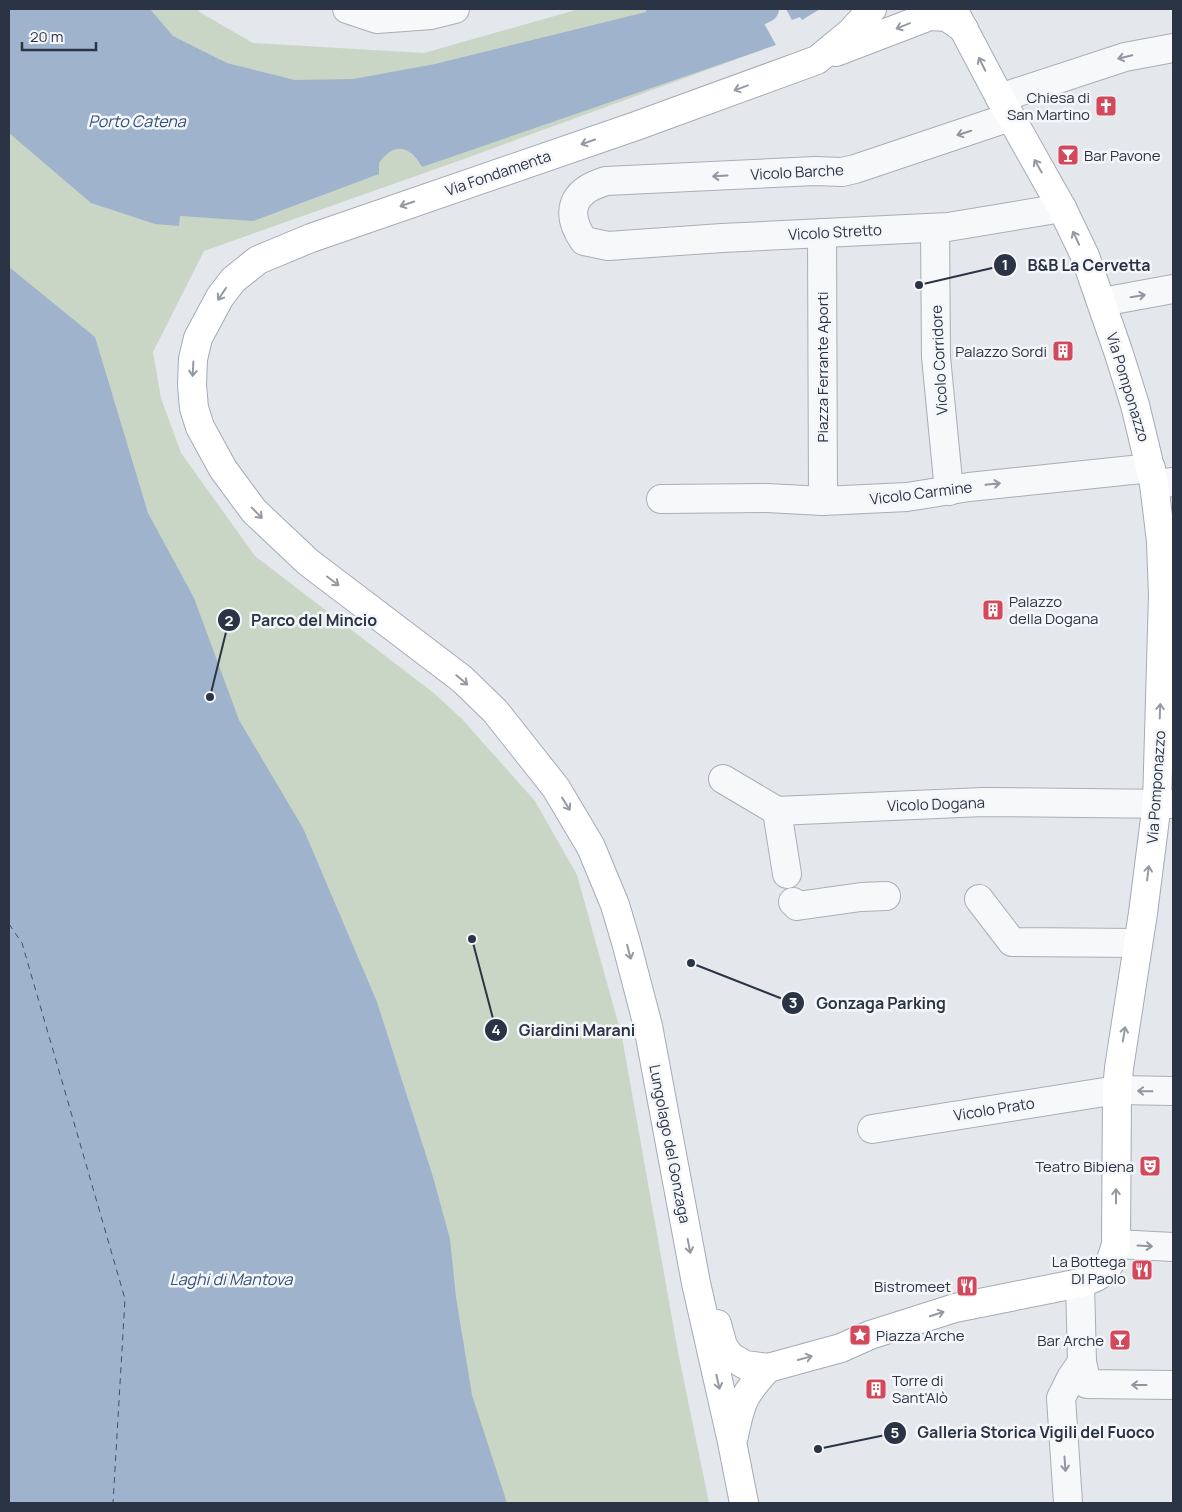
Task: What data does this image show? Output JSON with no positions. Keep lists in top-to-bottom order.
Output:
{
  "streets": {
    "main road": ["Via Fondamenta", "Via Pomponazzo", "Lungolago del Gonzaga"],
    "street": [
      "Vicolo Barche",
      "Vicolo Stretto",
      "Vicolo Corridore",
      "Piazza Ferrante Aporti",
      "Vicolo Carmine",
      "Vicolo Dogana",
      "Vicolo Prato"
    ]
  },
  "crossings": [
    ["Vicolo Barche", "Vicolo Stretto"],
    ["Vicolo Barche", "Via Pomponazzo"],
    ["Via Fondamenta", "Via Pomponazzo"],
    ["Via Fondamenta", "Lungolago del Gonzaga"],
    ["Vicolo Stretto", "Vicolo Corridore"],
    ["Vicolo Stretto", "Piazza Ferrante Aporti"],
    ["Vicolo Stretto", "Via Pomponazzo"],
    ["Vicolo Corridore", "Vicolo Carmine"],
    ["Piazza Ferrante Aporti", "Vicolo Carmine"],
    ["Via Pomponazzo", "Vicolo Carmine"],
    ["Via Pomponazzo", "Vicolo Dogana"],
    ["Via Pomponazzo", "Vicolo Prato"]
  ],
  "one_way": [
    "Vicolo Barche",
    "Via Fondamenta",
    "Via Pomponazzo",
    "Vicolo Carmine",
    "Lungolago del Gonzaga"
  ],
  "water": ["Porto Catena", "Laghi di Mantova"],
  "places": {
    "church": ["Chiesa di San Martino"],
    "bar": ["Bar Pavone", "Bar Arche"],
    "other": [
      "B&B La Cervetta",
      "Parco del Mincio",
      "Giardini Marani",
      "Gonzaga Parking",
      "Galleria Storica Vigili del Fuoco"
    ],
    "building": ["Palazzo Sordi", "Palazzo della Dogana", "Torre di Sant'Alò"],
    "theatre": ["Teatro Bibiena"],
    "restaurant": ["La Bottega DI Paolo", "Bistromeet"],
    "place": ["Piazza Arche"]
  },
  "scale_bar": "20 m"
}
